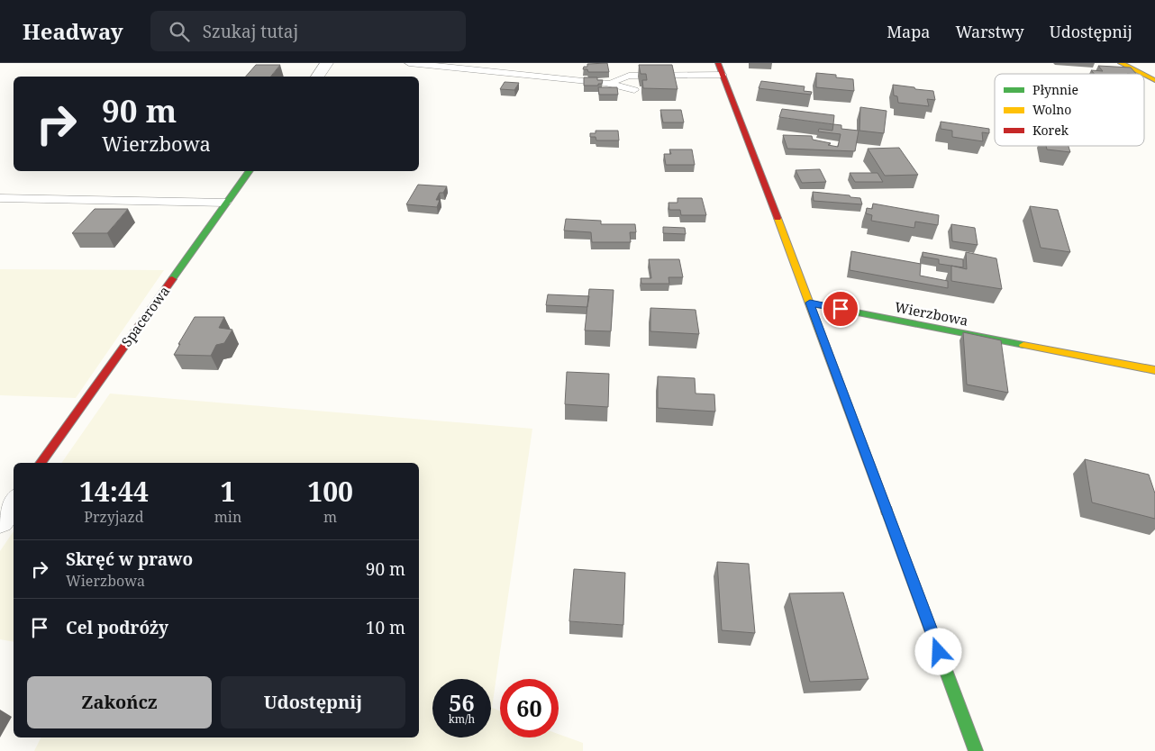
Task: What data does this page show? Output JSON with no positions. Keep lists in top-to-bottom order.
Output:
{
  "streets": {
    "main road": ["Wierzbowa", "Spacerowa"]
  },
  "legend": ["Płynnie", "Wolno", "Korek"],
  "page": {
    "header": "Headway",
    "search": "Szukaj tutaj",
    "nav": ["Mapa", "Warstwy", "Udostępnij"],
    "turn": ["90 m", "Wierzbowa"],
    "eta": [
      "14:44",
      "Przyjazd",
      "1",
      "min",
      "100",
      "m"
    ],
    "list": [
      {
        "name": "Skręć w prawo",
        "note": "Wierzbowa",
        "value": "90 m"
      },
      {
        "name": "Cel podróży",
        "value": "10 m"
      }
    ],
    "buttons": ["Zakończ", "Udostępnij"],
    "speed": "56 km/h",
    "limit": "60"
  }
}
